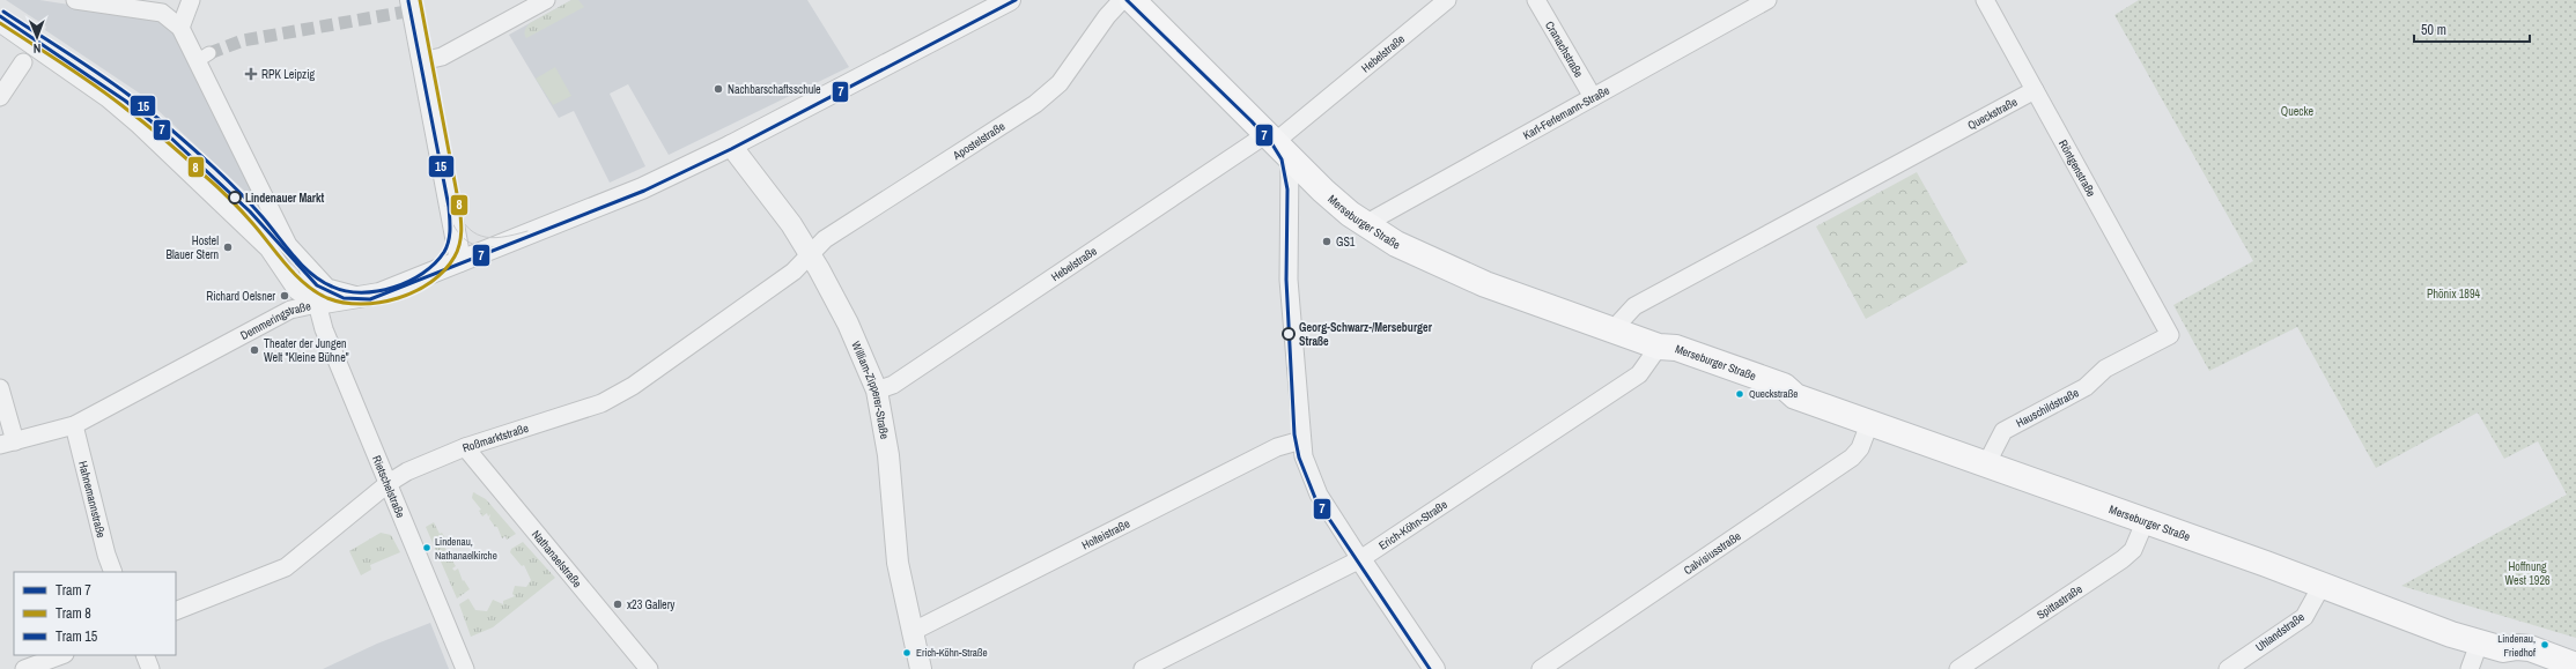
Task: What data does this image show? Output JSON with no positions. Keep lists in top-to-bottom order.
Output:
{
  "streets": {
    "main road": ["Merseburger Straße"],
    "street": [
      "Cranachstraße",
      "Hebelstraße",
      "Karl-Ferlemann-Straße",
      "Queckstraße",
      "Apostelstraße",
      "Röntgenstraße",
      "Demmeringstraße",
      "William-Zipperer-Straße",
      "Hauschildstraße",
      "Roßmarktstraße",
      "Rietschelstraße",
      "Hahnemannstraße",
      "Erich-Köhn-Straße",
      "Holteistraße",
      "Calvisiusstraße",
      "Nathanaelstraße",
      "Spittastraße",
      "Uhlandstraße"
    ]
  },
  "crossings": [
    ["Cranachstraße", "Karl-Ferlemann-Straße"],
    ["Hebelstraße", "Merseburger Straße"],
    ["Hebelstraße", "William-Zipperer-Straße"],
    ["Karl-Ferlemann-Straße", "Merseburger Straße"],
    ["Queckstraße", "Röntgenstraße"],
    ["Queckstraße", "Merseburger Straße"],
    ["Apostelstraße", "William-Zipperer-Straße"],
    ["Apostelstraße", "Roßmarktstraße"],
    ["Röntgenstraße", "Hauschildstraße"],
    ["Merseburger Straße", "Hauschildstraße"],
    ["Merseburger Straße", "Erich-Köhn-Straße"],
    ["Merseburger Straße", "Calvisiusstraße"],
    ["Merseburger Straße", "Spittastraße"],
    ["Merseburger Straße", "Uhlandstraße"],
    ["Demmeringstraße", "William-Zipperer-Straße"],
    ["Demmeringstraße", "Rietschelstraße"],
    ["Demmeringstraße", "Hahnemannstraße"],
    ["William-Zipperer-Straße", "Roßmarktstraße"],
    ["William-Zipperer-Straße", "Holteistraße"],
    ["Roßmarktstraße", "Rietschelstraße"],
    ["Roßmarktstraße", "Nathanaelstraße"]
  ],
  "parks": ["Quecke", "Phönix 1894", "Hoffnung West 1926"],
  "places": {
    "health": ["RPK Leipzig"],
    "other": [
      "Nachbarschaftsschule",
      "Lindenauer Markt",
      "GS1",
      "Hostel Blauer Stern",
      "Richard Oelsner",
      "Georg-Schwarz-/Merseburger Straße",
      "Theater der Jungen Welt \"Kleine Bühne\"",
      "Queckstraße",
      "Lindenau, Nathanaelkirche",
      "x23 Gallery",
      "Lindenau, Friedhof",
      "Erich-Köhn-Straße"
    ]
  },
  "lines": ["tram line 7", "tram line 8", "tram line 15"],
  "legend": ["Tram 7", "Tram 8", "Tram 15"],
  "scale_bar": "50 m",
  "north": "bottom"
}
